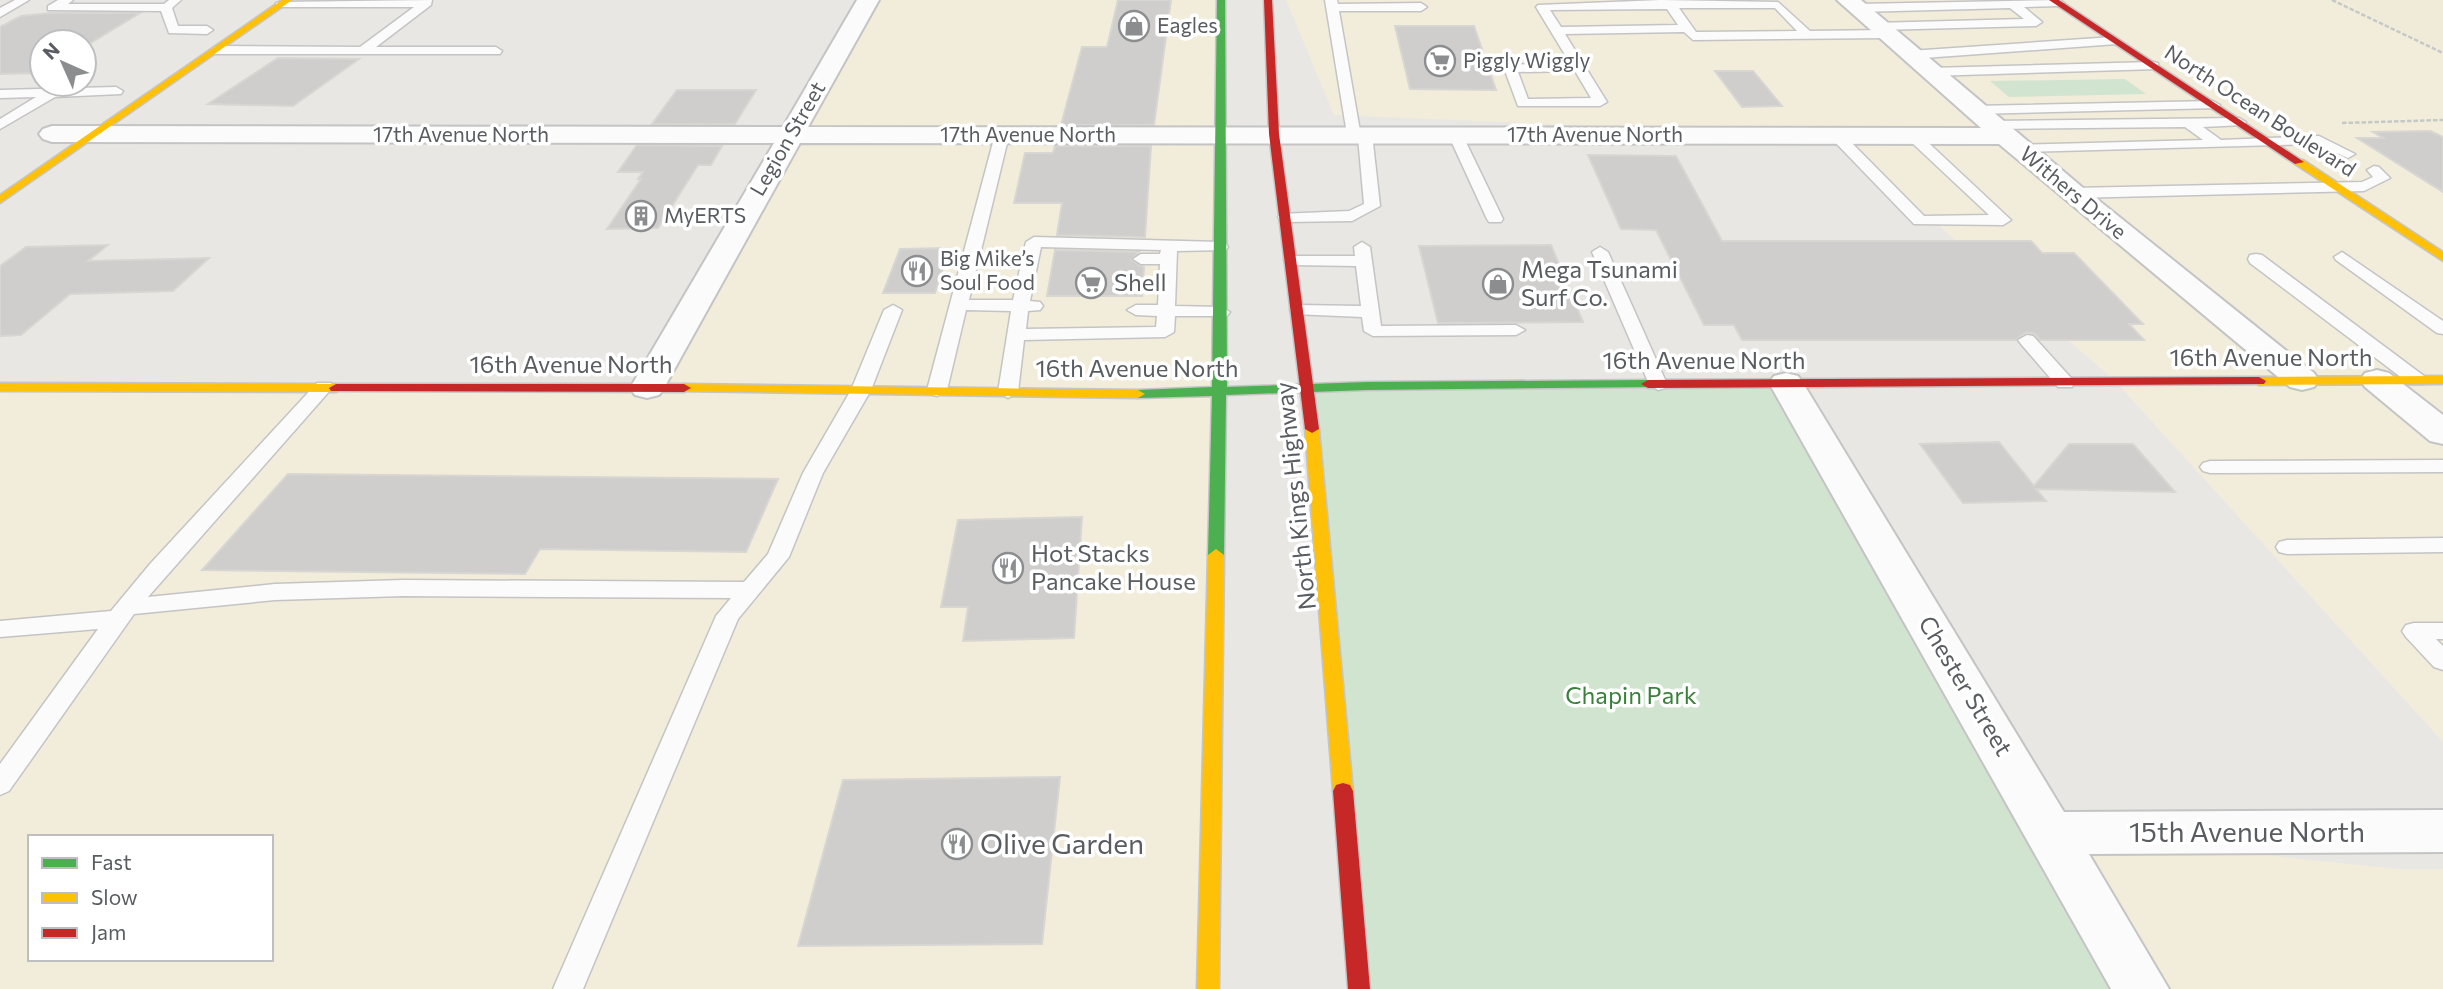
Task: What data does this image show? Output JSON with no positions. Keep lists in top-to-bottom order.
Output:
{
  "streets": {
    "main road": ["North Ocean Boulevard", "16th Avenue North", "North Kings Highway"],
    "street": [
      "17th Avenue North",
      "Legion Street",
      "Withers Drive",
      "Chester Street",
      "15th Avenue North"
    ]
  },
  "crossings": [
    ["17th Avenue North", "Legion Street"],
    ["17th Avenue North", "Withers Drive"],
    ["17th Avenue North", "North Kings Highway"],
    ["Legion Street", "16th Avenue North"],
    ["Withers Drive", "16th Avenue North"],
    ["16th Avenue North", "North Kings Highway"],
    ["16th Avenue North", "Chester Street"],
    ["Chester Street", "15th Avenue North"]
  ],
  "parks": ["Chapin Park"],
  "places": {
    "shop": ["Eagles", "Mega Tsunami Surf Co."],
    "supermarket": ["Piggly Wiggly", "Shell"],
    "building": ["MyERTS"],
    "restaurant": ["Big Mike’s Soul Food", "Hot Stacks Pancake House", "Olive Garden"]
  },
  "legend": ["Fast", "Slow", "Jam"],
  "north": "top left"
}
